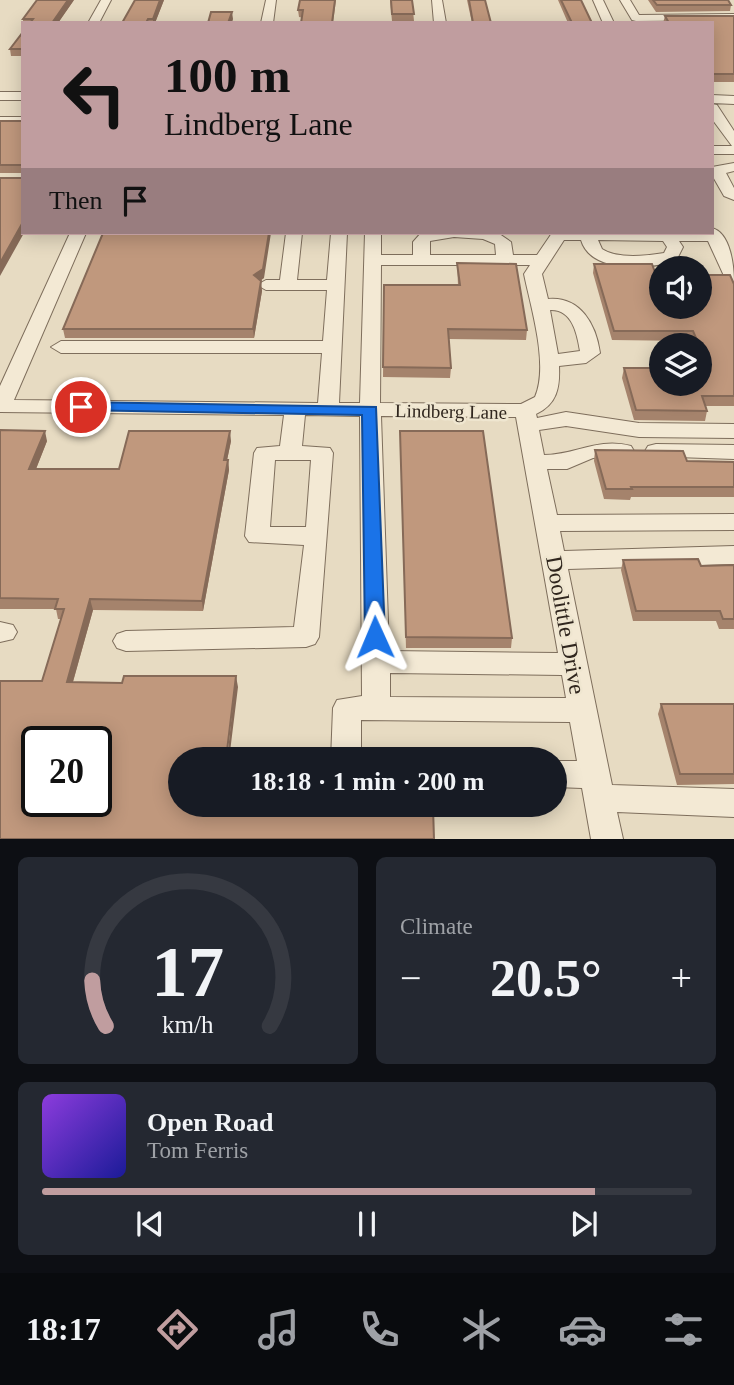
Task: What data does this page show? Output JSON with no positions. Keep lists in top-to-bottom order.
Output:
{
  "streets": {
    "street": ["Lindberg Lane", "Doolittle Drive"]
  },
  "crossings": [
    ["Lindberg Lane", "Doolittle Drive"]
  ],
  "page": {
    "turn": ["100 m", "Lindberg Lane"],
    "then": "Then",
    "limit": "20",
    "trip": "18:18 · 1 min · 200 m",
    "tile": "Climate",
    "heat": ["−", "20.5°", "+"],
    "song": ["Open Road", "Tom Ferris"],
    "tabs": "18:17",
    "gauge": ["17", "km/h"]
  }
}
